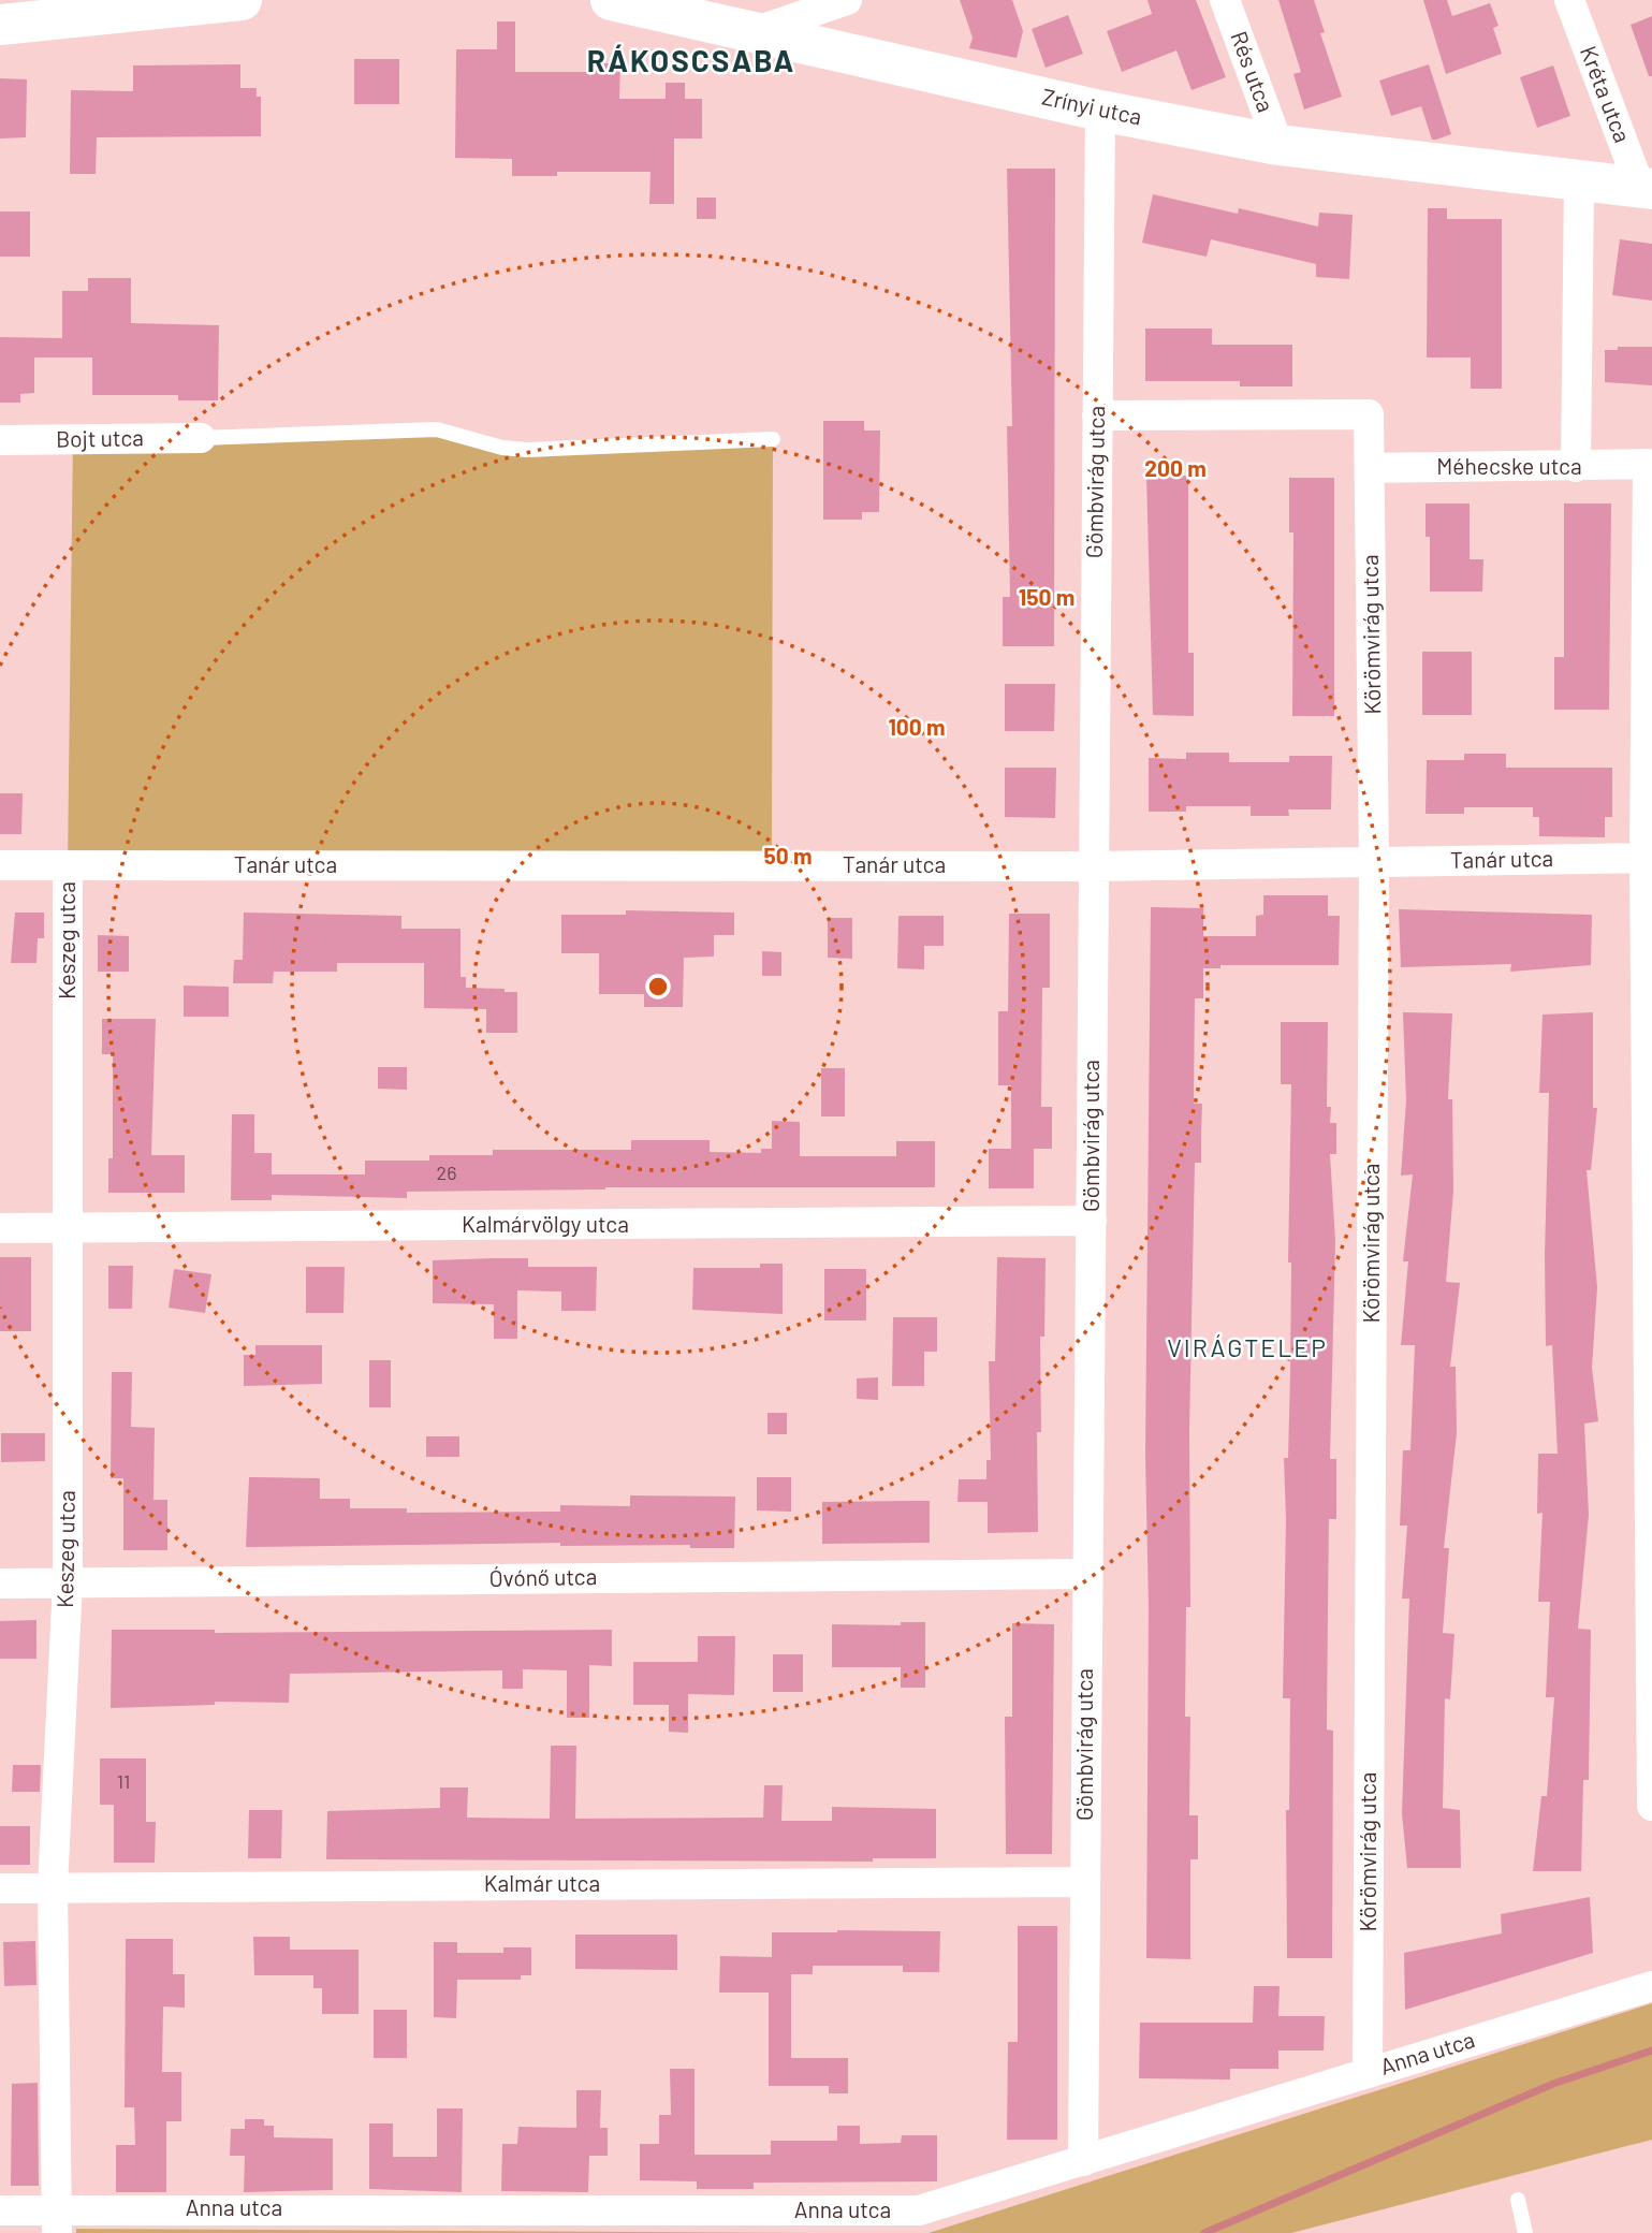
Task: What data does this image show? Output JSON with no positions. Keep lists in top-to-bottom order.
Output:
{
  "streets": {
    "main road": ["Zrínyi utca"],
    "street": [
      "Rés utca",
      "Kréta utca",
      "Bojt utca",
      "Méhecske utca",
      "Gömbvirág utca",
      "Körömvirág utca",
      "Tanár utca",
      "Keszeg utca",
      "Kalmárvölgy utca",
      "Óvónő utca",
      "Kalmár utca",
      "Anna utca"
    ]
  },
  "crossings": [
    ["Rés utca", "Zrínyi utca"],
    ["Kréta utca", "Zrínyi utca"],
    ["Zrínyi utca", "Gömbvirág utca"],
    ["Méhecske utca", "Körömvirág utca"],
    ["Gömbvirág utca", "Körömvirág utca"],
    ["Gömbvirág utca", "Tanár utca"],
    ["Gömbvirág utca", "Kalmárvölgy utca"],
    ["Gömbvirág utca", "Óvónő utca"],
    ["Gömbvirág utca", "Kalmár utca"],
    ["Gömbvirág utca", "Anna utca"],
    ["Körömvirág utca", "Tanár utca"],
    ["Körömvirág utca", "Anna utca"],
    ["Tanár utca", "Keszeg utca"],
    ["Keszeg utca", "Kalmárvölgy utca"],
    ["Keszeg utca", "Óvónő utca"],
    ["Keszeg utca", "Kalmár utca"],
    ["Keszeg utca", "Anna utca"]
  ],
  "districts": ["RÁKOSCSABA", "VIRÁGTELEP"],
  "house_numbers": ["26", "11"],
  "rings": [
    "200 m",
    "150 m",
    "100 m",
    "50 m"
  ]
}
